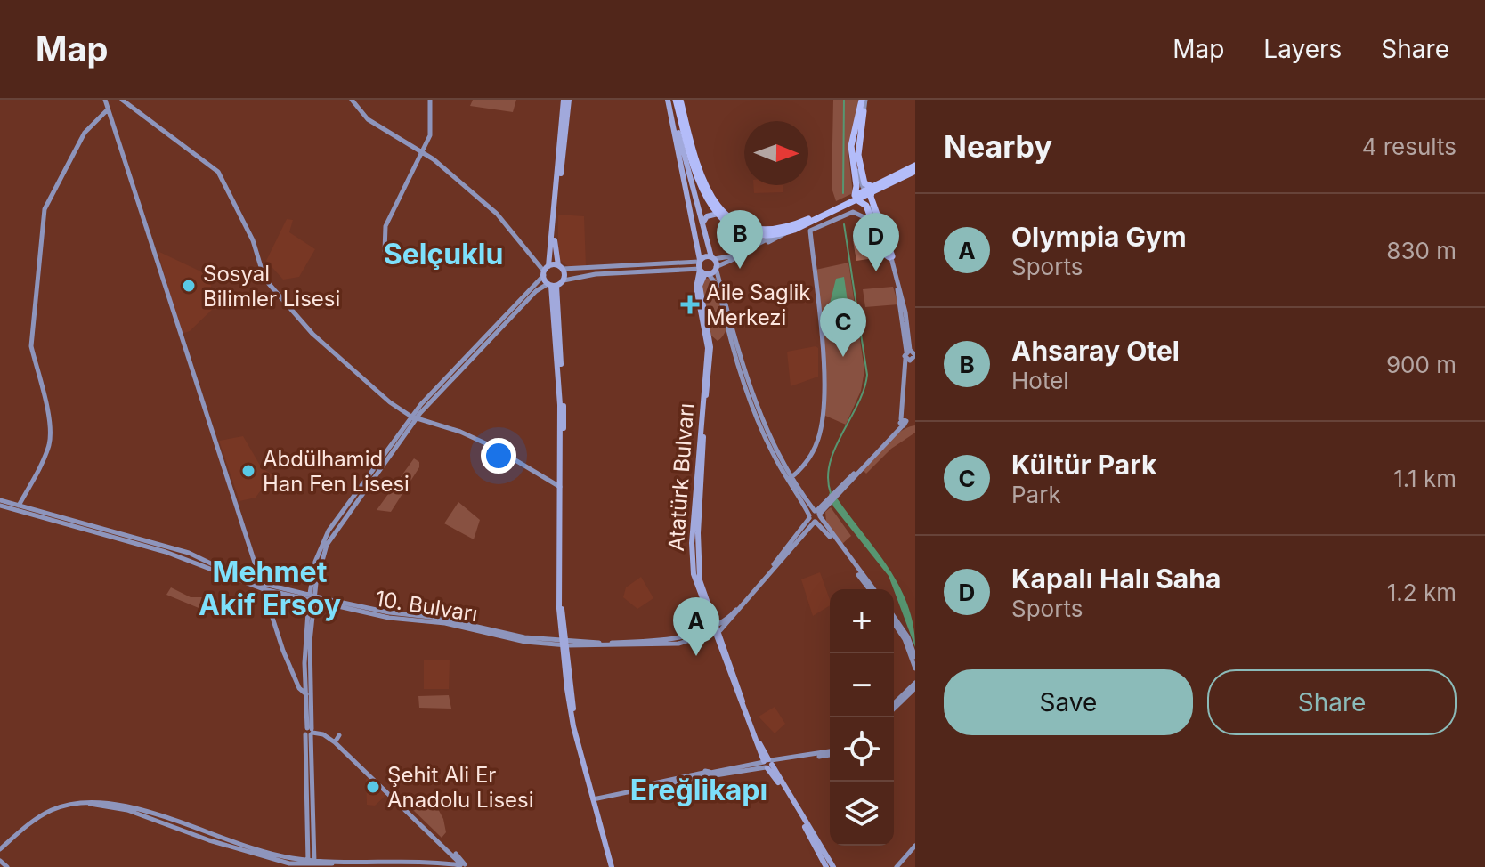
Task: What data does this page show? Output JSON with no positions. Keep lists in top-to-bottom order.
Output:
{
  "streets": {
    "main road": ["Atatürk Bulvarı", "10. Bulvarı"]
  },
  "crossings": [
    ["Atatürk Bulvarı", "10. Bulvarı"]
  ],
  "districts": ["Selçuklu", "Mehmet Akif Ersoy", "Ereğlikapı"],
  "places": {
    "other": ["Sosyal Bilimler Lisesi", "Abdülhamid Han Fen Lisesi", "Şehit Ali Er Anadolu Lisesi"],
    "health": ["Aile Saglik Merkezi"]
  },
  "north": "right",
  "page": {
    "header": "Map",
    "nav": ["Map", "Layers", "Share"],
    "heading": ["Nearby", "4 results"],
    "list": [
      {
        "mark": "A",
        "name": "Olympia Gym",
        "note": "Sports",
        "value": "830 m"
      },
      {
        "mark": "B",
        "name": "Ahsaray Otel",
        "note": "Hotel",
        "value": "900 m"
      },
      {
        "mark": "C",
        "name": "Kültür Park",
        "note": "Park",
        "value": "1.1 km"
      },
      {
        "mark": "D",
        "name": "Kapalı Halı Saha",
        "note": "Sports",
        "value": "1.2 km"
      }
    ],
    "pins": [
      "B",
      "D",
      "C",
      "A"
    ],
    "map_buttons": ["+", "−"],
    "buttons": ["Save", "Share"]
  }
}
